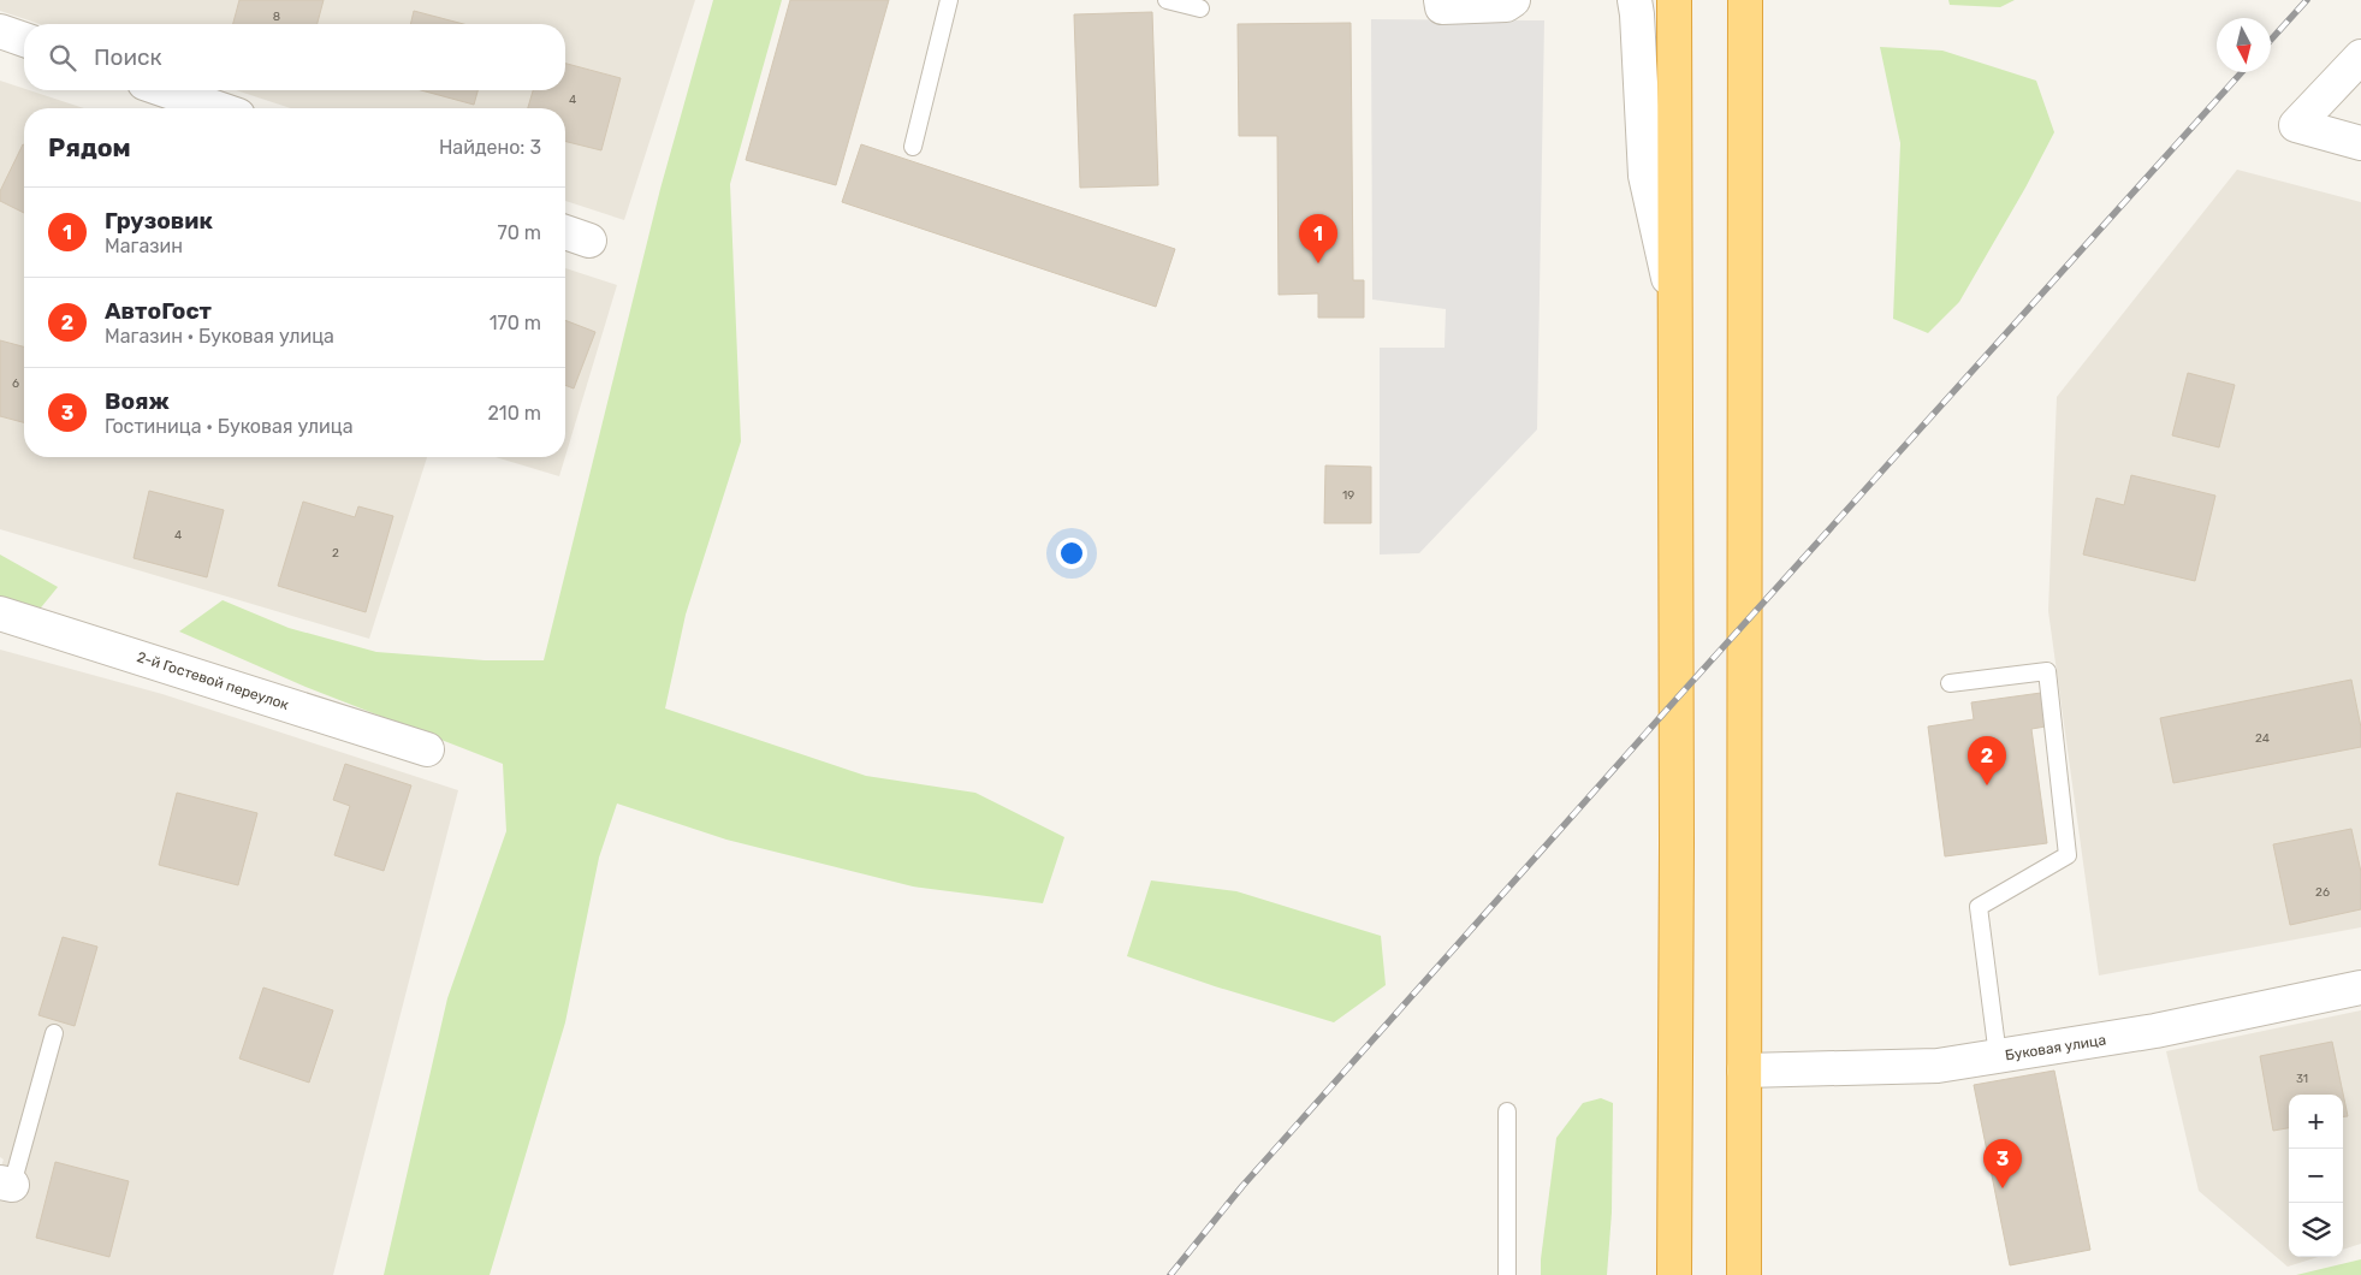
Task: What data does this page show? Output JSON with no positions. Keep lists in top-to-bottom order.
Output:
{
  "streets": {
    "street": ["2-й Гостевой переулок", "Буковая улица"]
  },
  "house_numbers": [
    "8",
    "4",
    "6",
    "19",
    "4",
    "2",
    "24",
    "26",
    "31"
  ],
  "north": "bottom",
  "page": {
    "search": "Поиск",
    "heading": ["Рядом", "Найдено: 3"],
    "list": [
      {
        "mark": "1",
        "name": "Грузовик",
        "note": "Магазин",
        "value": "70 m"
      },
      {
        "mark": "2",
        "name": "АвтоГост",
        "note": "Магазин · Буковая улица",
        "value": "170 m"
      },
      {
        "mark": "3",
        "name": "Вояж",
        "note": "Гостиница · Буковая улица",
        "value": "210 m"
      }
    ],
    "pins": ["1", "2", "3"],
    "map_buttons": ["+", "−"]
  }
}
